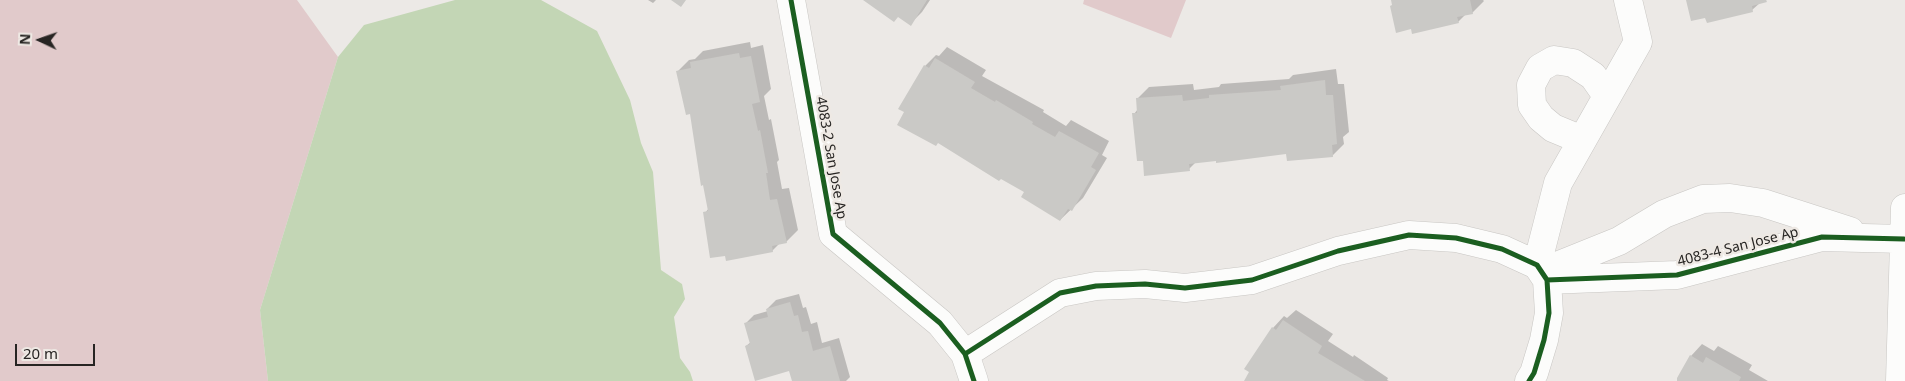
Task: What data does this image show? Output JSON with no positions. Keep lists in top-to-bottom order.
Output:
{
  "streets": {
    "street": ["4083-2 San Jose Ap", "4083-4 San Jose Ap"]
  },
  "scale_bar": "20 m",
  "north": "left"
}
